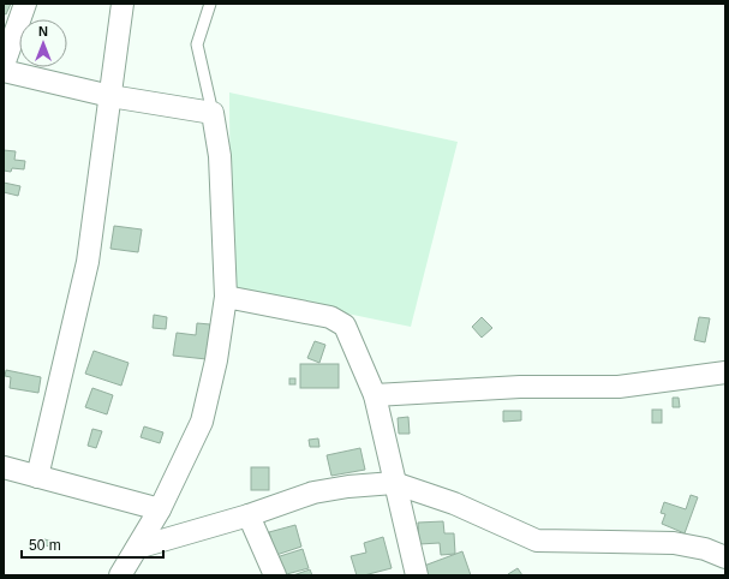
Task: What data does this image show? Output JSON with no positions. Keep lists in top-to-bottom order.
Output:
{
  "scale_bar": "50 m",
  "north": "top"
}
